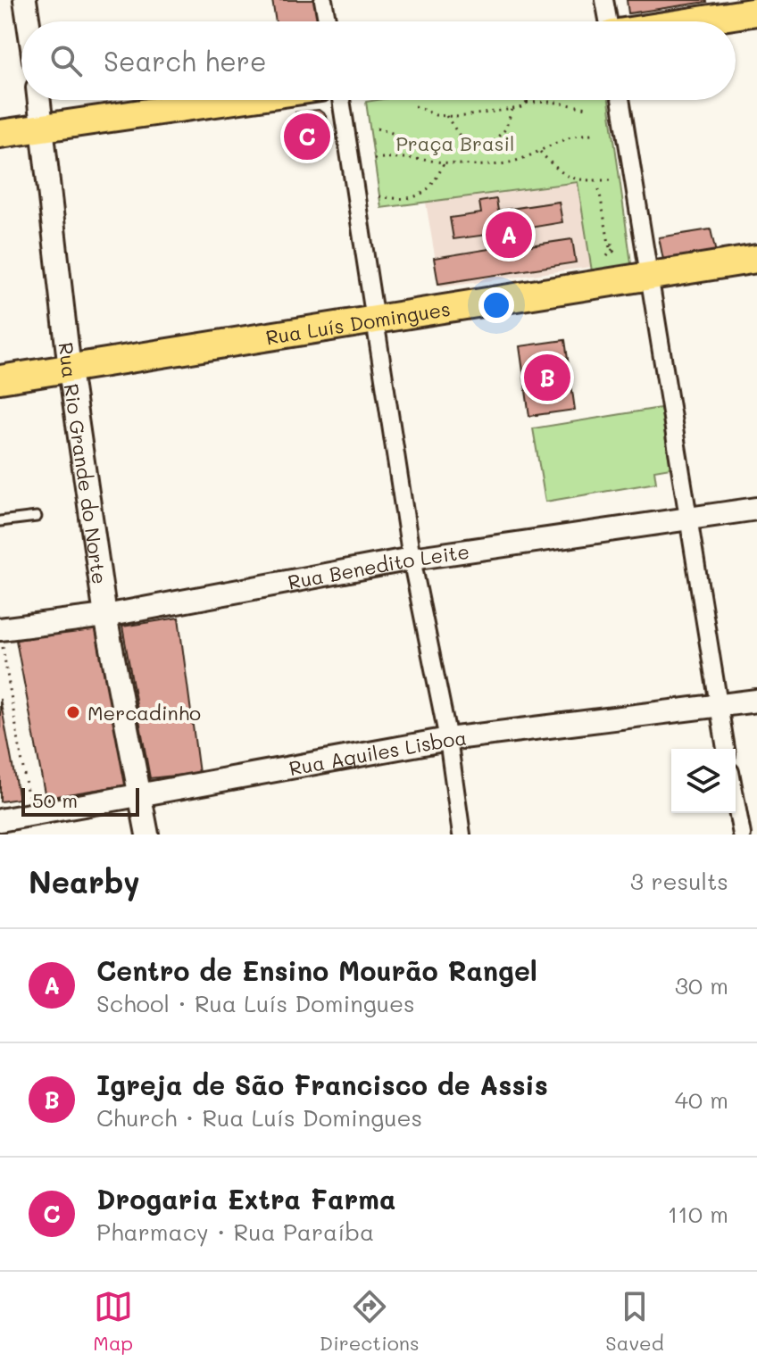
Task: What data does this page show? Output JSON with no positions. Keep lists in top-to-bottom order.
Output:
{
  "streets": {
    "main road": ["Rua Luís Domingues"],
    "street": ["Rua Rio Grande do Norte", "Rua Benedito Leite", "Rua Aquiles Lisboa"]
  },
  "crossings": [
    ["Rua Luís Domingues", "Rua Rio Grande do Norte"],
    ["Rua Rio Grande do Norte", "Rua Benedito Leite"],
    ["Rua Rio Grande do Norte", "Rua Aquiles Lisboa"]
  ],
  "parks": ["Praça Brasil"],
  "places": ["Mercadinho"],
  "scale_bar": "50 m",
  "page": {
    "search": "Search here",
    "pins": ["C", "A", "B"],
    "scale": "50 m",
    "heading": ["Nearby", "3 results"],
    "list": [
      {
        "mark": "A",
        "name": "Centro de Ensino Mourão Rangel",
        "note": "School · Rua Luís Domingues",
        "value": "30 m"
      },
      {
        "mark": "B",
        "name": "Igreja de São Francisco de Assis",
        "note": "Church · Rua Luís Domingues",
        "value": "40 m"
      },
      {
        "mark": "C",
        "name": "Drogaria Extra Farma",
        "note": "Pharmacy · Rua Paraíba",
        "value": "110 m"
      }
    ],
    "nav": ["Map", "Directions", "Saved"]
  }
}
